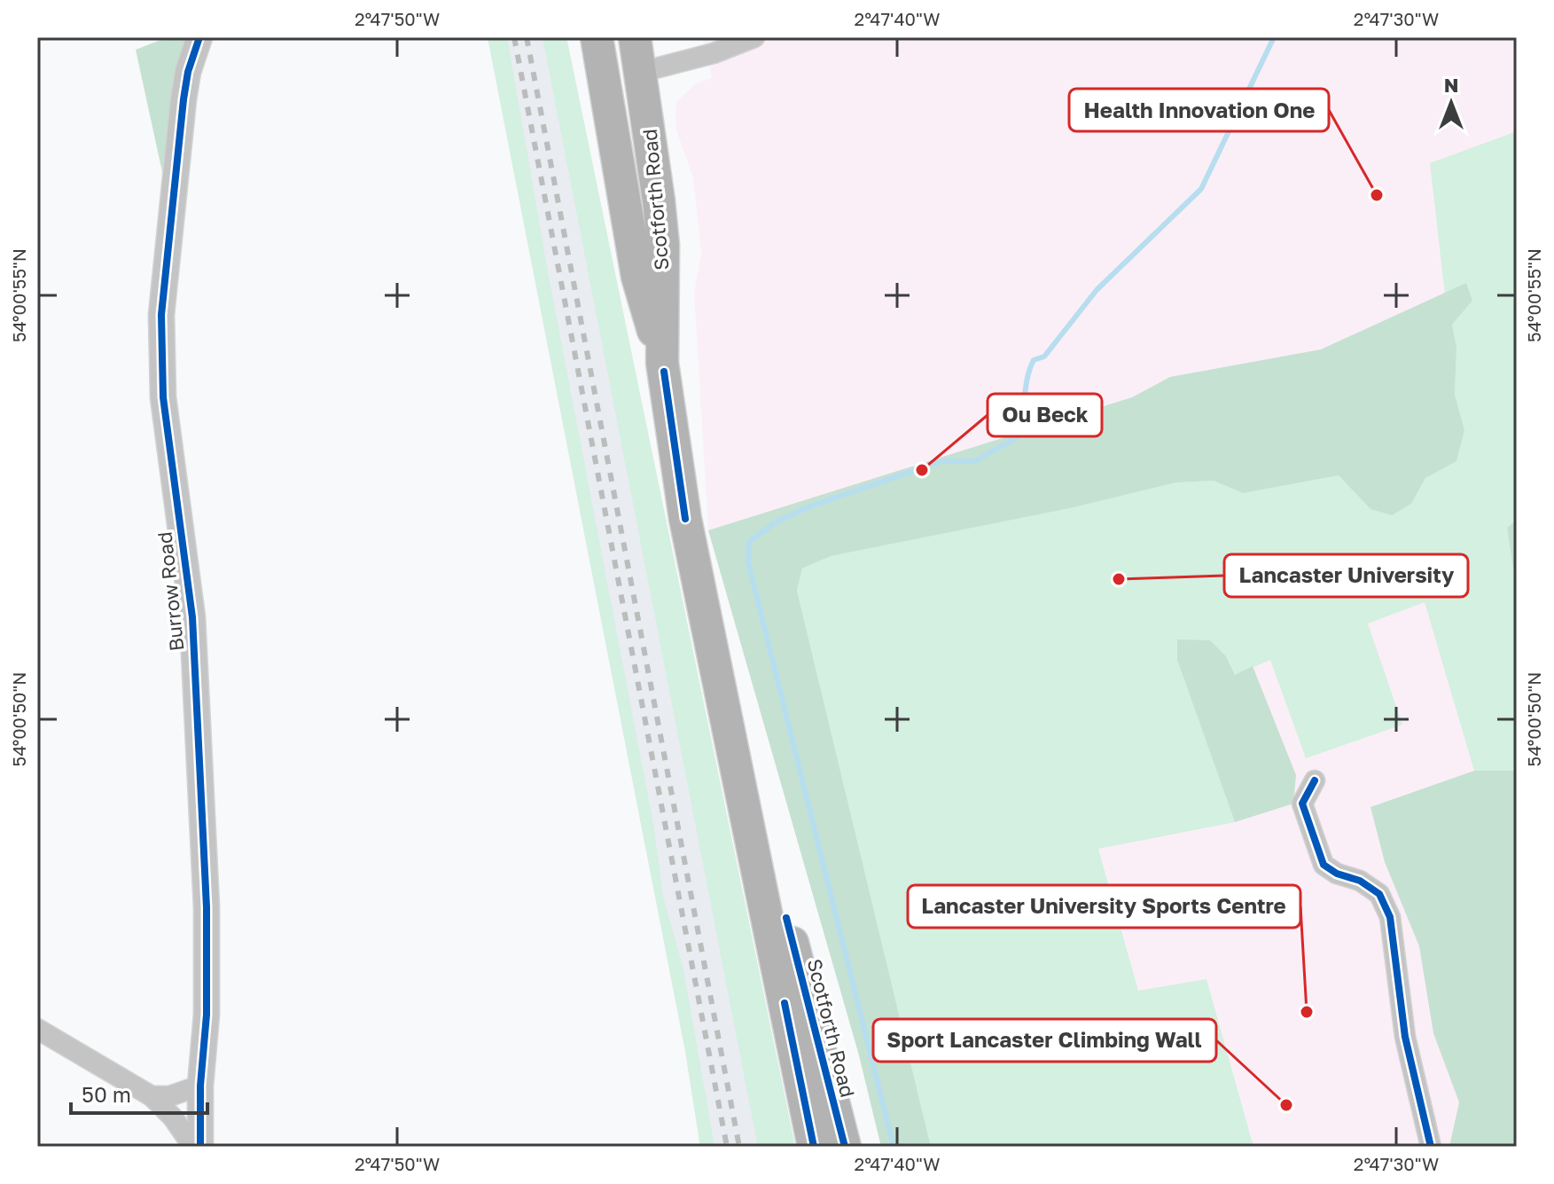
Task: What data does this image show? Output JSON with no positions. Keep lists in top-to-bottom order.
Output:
{
  "streets": {
    "main road": ["Scotforth Road"],
    "street": ["Burrow Road"]
  },
  "places": [
    "Health Innovation One",
    "Ou Beck",
    "Lancaster University",
    "Lancaster University Sports Centre",
    "Sport Lancaster Climbing Wall"
  ],
  "scale_bar": "50 m",
  "north": "top",
  "coordinates": [
    "2°47'50\"W",
    "2°47'40\"W",
    "2°47'30\"W",
    "54°00'55\"N",
    "54°00'50\"N"
  ]
}
